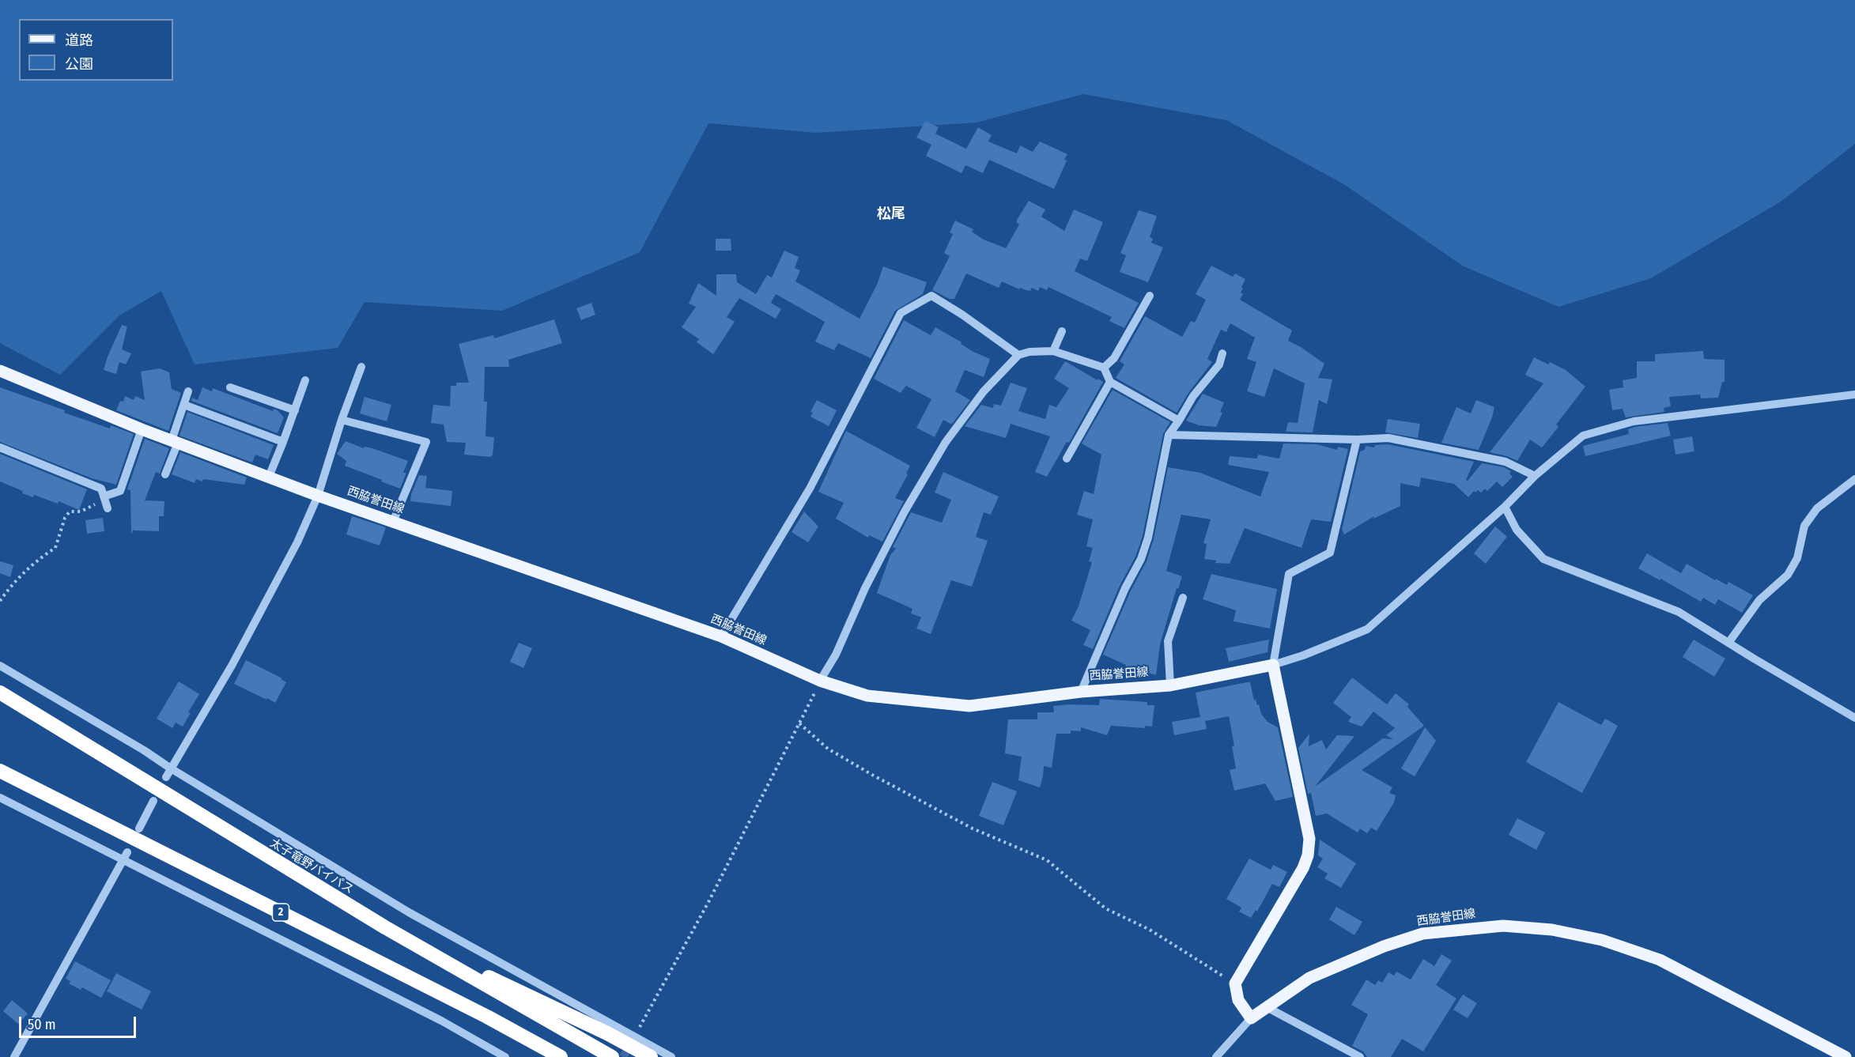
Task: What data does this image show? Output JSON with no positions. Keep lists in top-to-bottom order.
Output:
{
  "streets": {
    "highway": ["太子竜野バイパス", "2"],
    "main road": ["西脇誉田線"]
  },
  "districts": ["松尾"],
  "legend": ["道路", "公園"],
  "scale_bar": "50 m"
}
